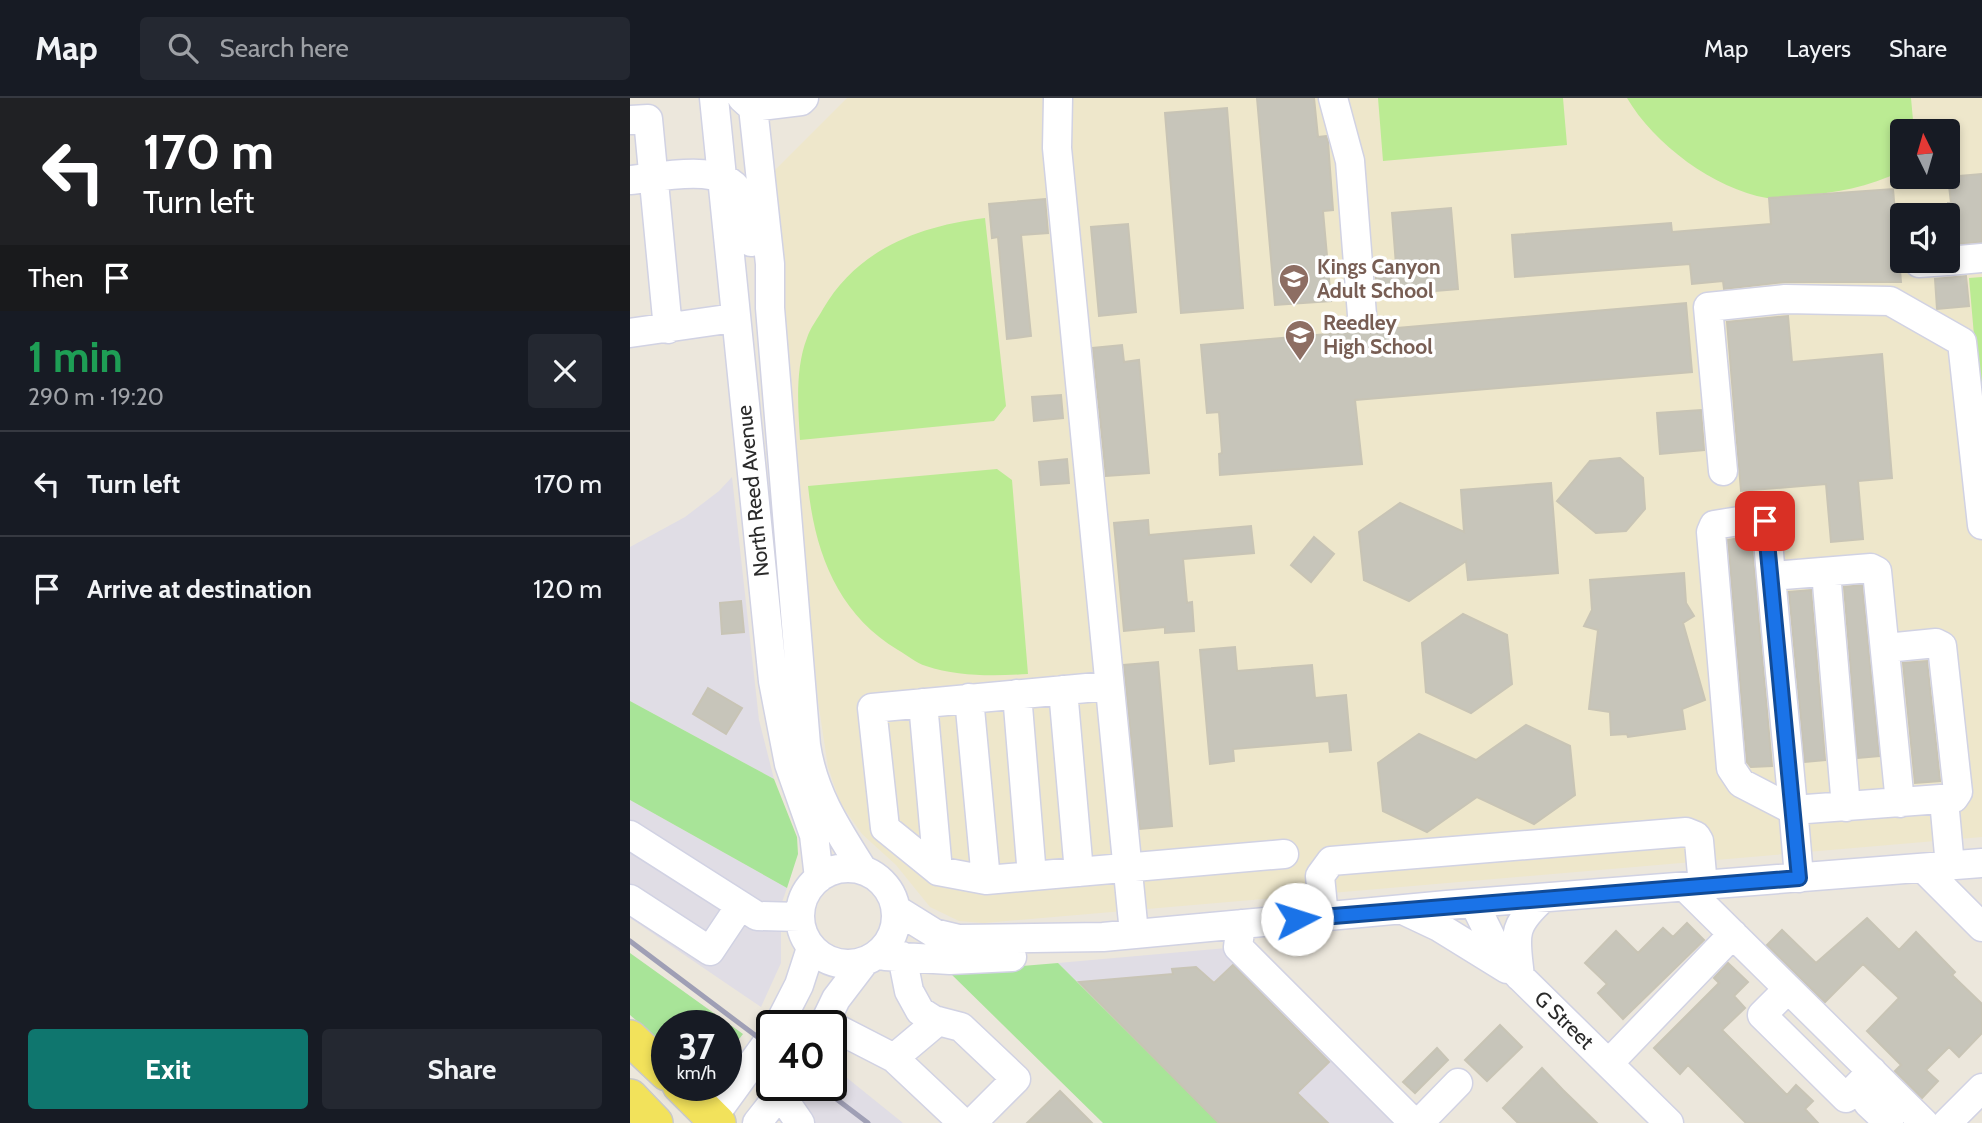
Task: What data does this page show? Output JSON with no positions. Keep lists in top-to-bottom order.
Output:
{
  "streets": {
    "street": ["North Reed Avenue", "G Street"]
  },
  "places": {
    "school or university": ["Kings Canyon Adult School", "Reedley High School"]
  },
  "north": "top",
  "page": {
    "header": "Map",
    "search": "Search here",
    "nav": ["Map", "Layers", "Share"],
    "turn": ["170 m", "Turn left"],
    "then": "Then",
    "heading": ["1 min", "290 m · 19:20"],
    "list": [
      {
        "name": "Turn left",
        "value": "170 m"
      },
      {
        "name": "Arrive at destination",
        "value": "120 m"
      }
    ],
    "speed": "37 km/h",
    "limit": "40",
    "buttons": ["Exit", "Share"]
  }
}
